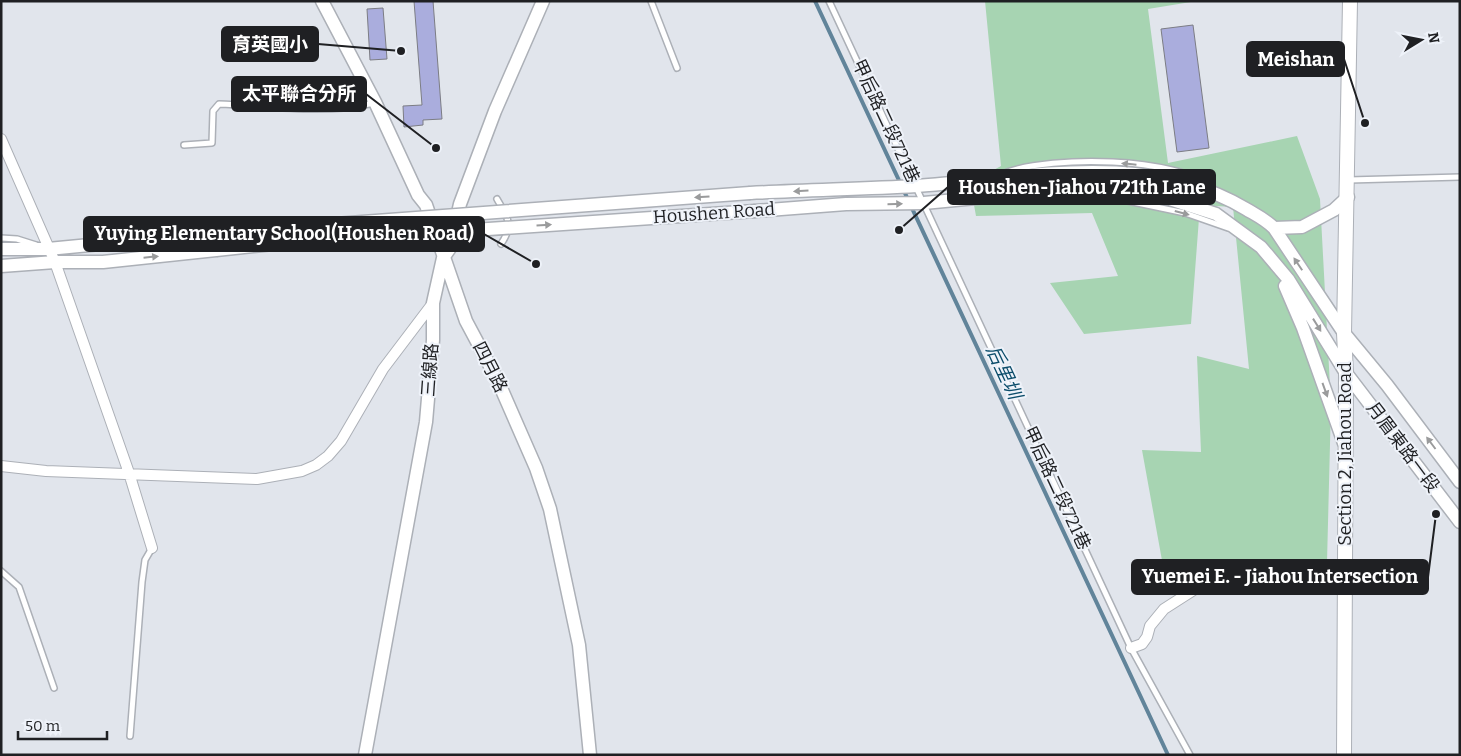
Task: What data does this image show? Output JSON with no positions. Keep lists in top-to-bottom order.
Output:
{
  "streets": {
    "main road": ["Section 2, Jiahou Road"],
    "street": [
      "Houshen Road",
      "四月路",
      "三線路",
      "月眉東路一段"
    ],
    "lane": ["甲后路二段721巷"]
  },
  "crossings": [
    ["甲后路二段721巷", "Houshen Road"],
    ["Houshen Road", "月眉東路一段"],
    ["Houshen Road", "Section 2, Jiahou Road"],
    ["四月路", "三線路"],
    ["月眉東路一段", "Section 2, Jiahou Road"]
  ],
  "water": ["后里圳"],
  "places": [
    "育英國小",
    "Meishan",
    "太平聯合分所",
    "Houshen-Jiahou 721th Lane",
    "Yuying Elementary School(Houshen Road)",
    "Yuemei E. - Jiahou Intersection"
  ],
  "scale_bar": "50 m",
  "north": "right"
}
